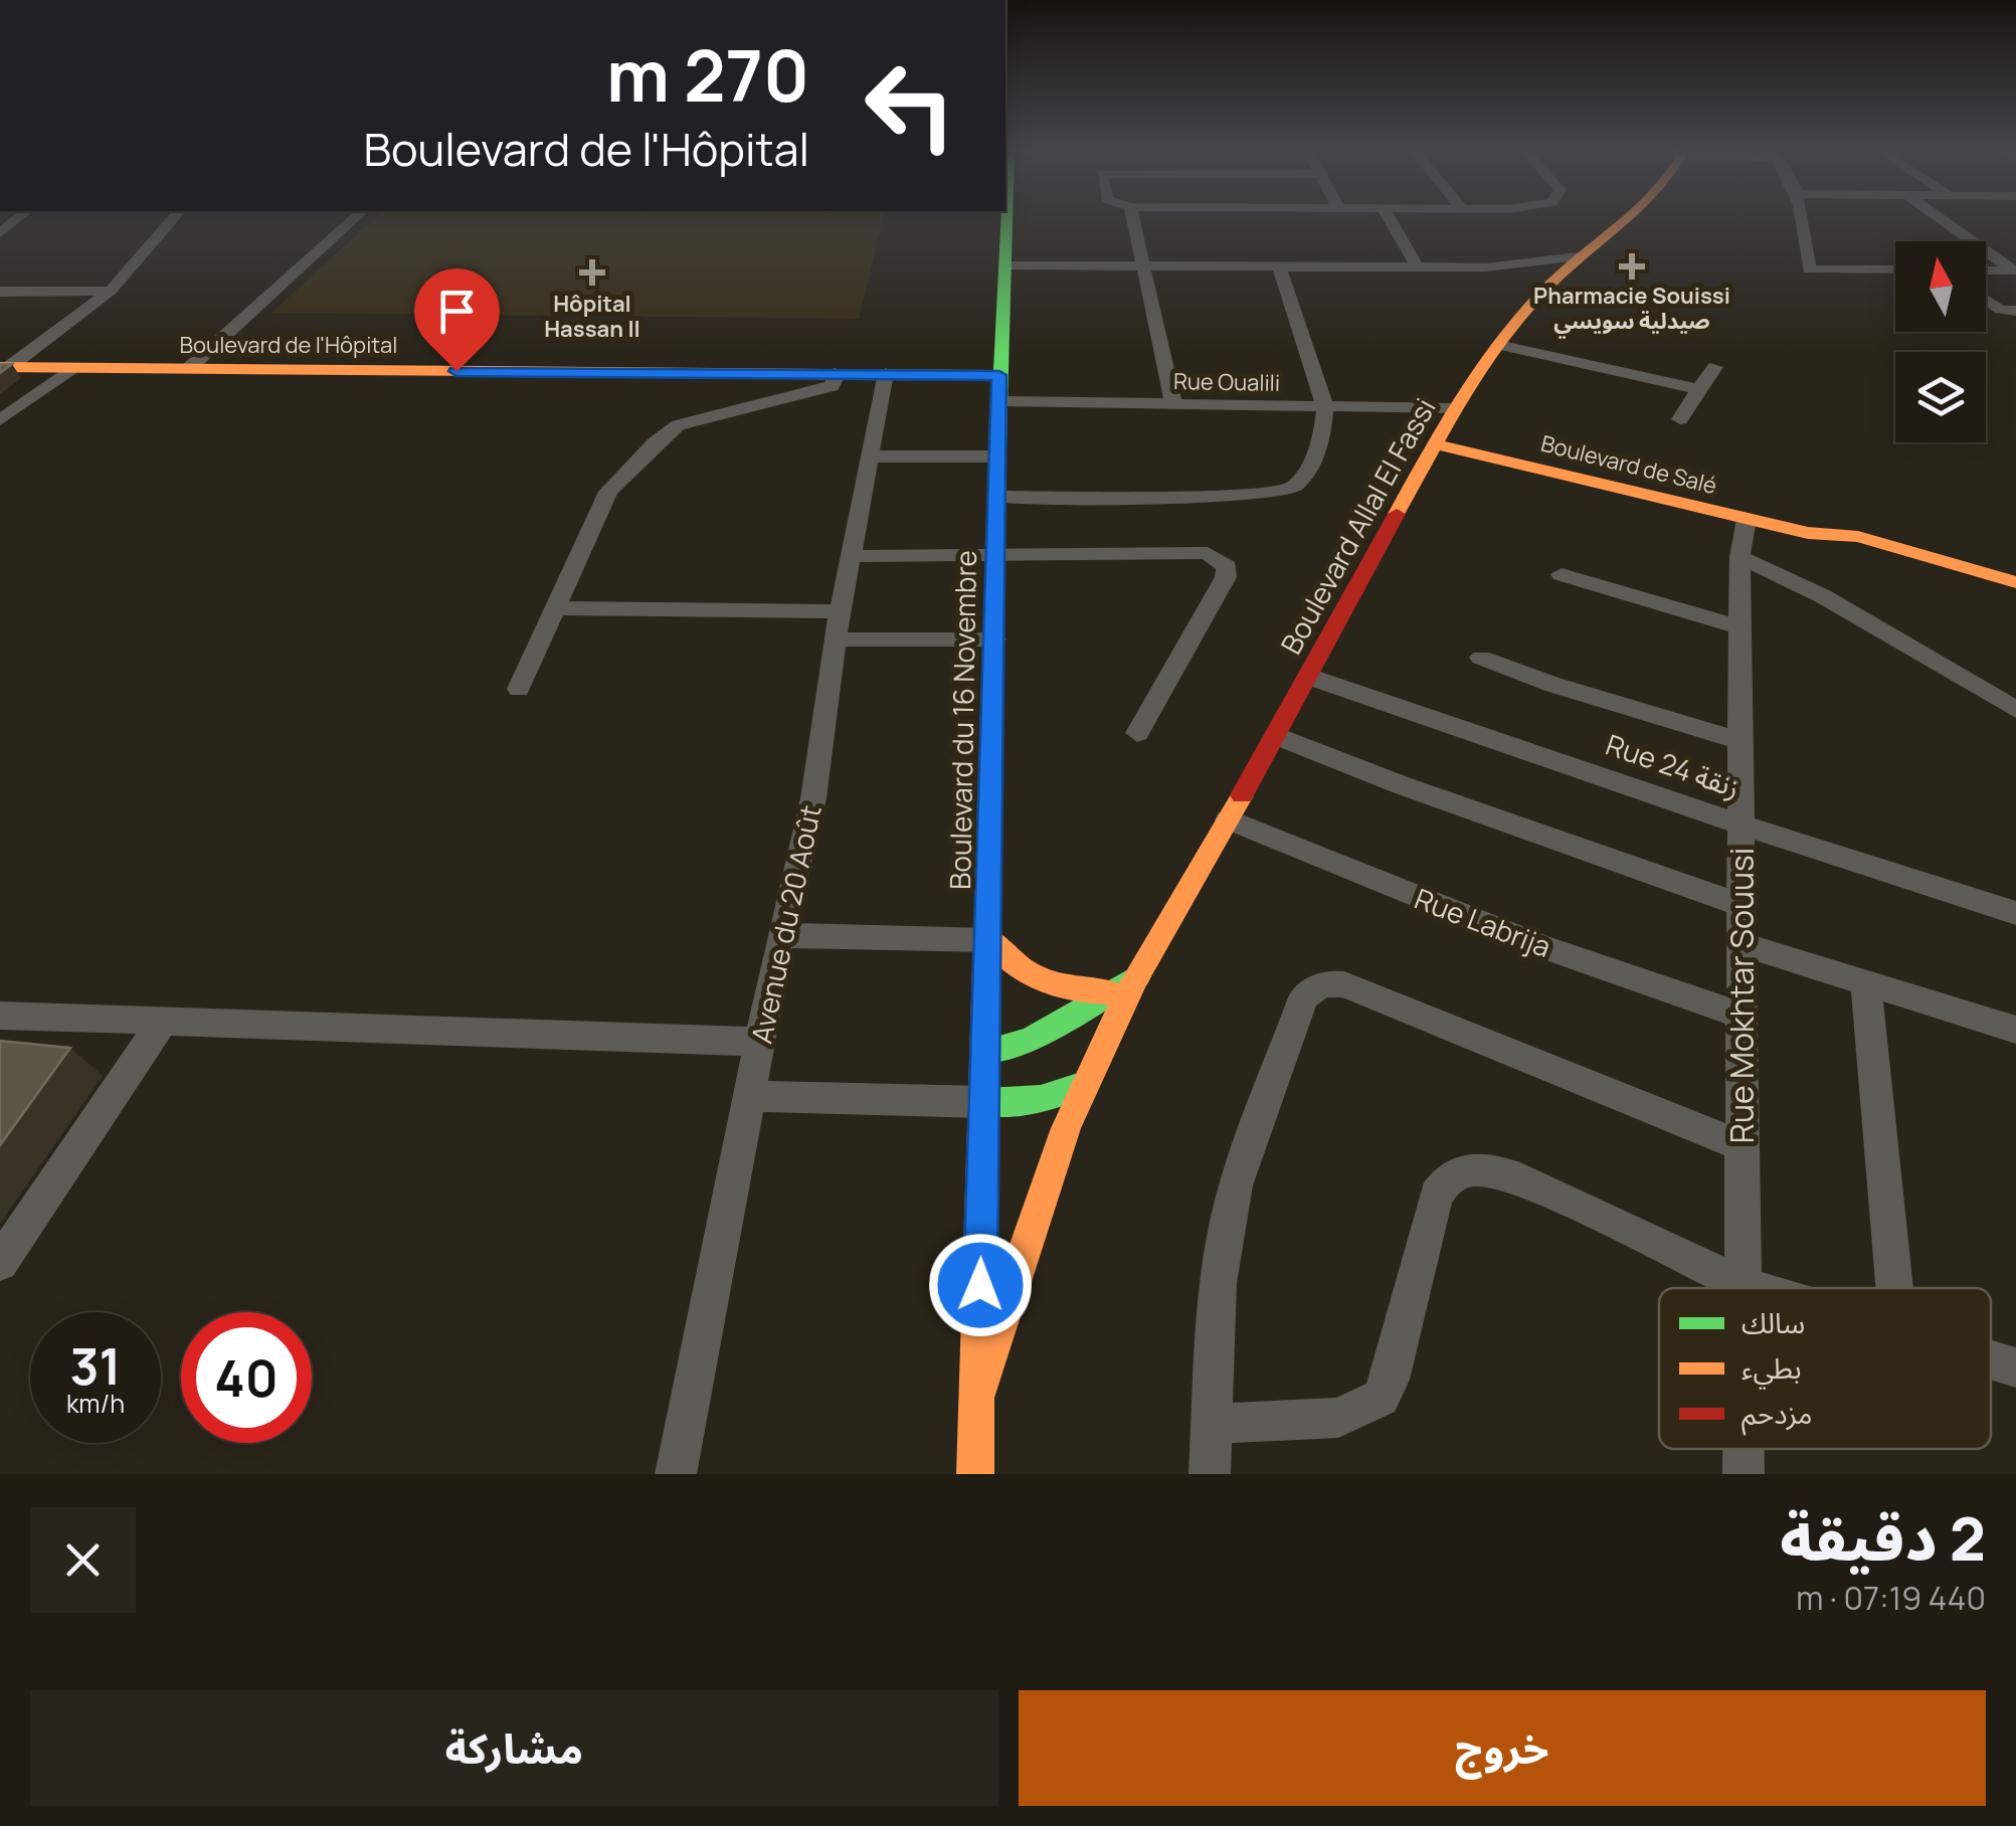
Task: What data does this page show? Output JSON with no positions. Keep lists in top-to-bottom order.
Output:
{
  "streets": {
    "street": [
      "Boulevard de l'Hôpital",
      "Rue Oualili",
      "Boulevard de Salé",
      "Boulevard Allal El Fassi",
      "Boulevard du 16 Novembre",
      "Rue 24 زنقة",
      "Rue Labrija",
      "Avenue du 20 Août",
      "Rue Mokhtar Souusi"
    ]
  },
  "crossings": [
    ["Boulevard de l'Hôpital", "Boulevard du 16 Novembre"],
    ["Boulevard de l'Hôpital", "Avenue du 20 Août"],
    ["Rue Oualili", "Boulevard Allal El Fassi"],
    ["Rue Oualili", "Boulevard du 16 Novembre"],
    ["Boulevard de Salé", "Boulevard Allal El Fassi"],
    ["Boulevard de Salé", "Rue Mokhtar Souusi"],
    ["Boulevard Allal El Fassi", "Boulevard du 16 Novembre"],
    ["Boulevard Allal El Fassi", "Rue 24 زنقة"],
    ["Boulevard Allal El Fassi", "Rue Labrija"],
    ["Rue 24 زنقة", "Rue Mokhtar Souusi"],
    ["Rue Labrija", "Rue Mokhtar Souusi"]
  ],
  "places": {
    "health": ["Pharmacie Souissi صيدلية سويسي", "Hôpital Hassan II"]
  },
  "legend": ["سالك", "بطيء", "مزدحم"],
  "north": "top",
  "page": {
    "turn": ["270 m", "Boulevard de l'Hôpital"],
    "speed": "31 km/h",
    "limit": "40",
    "heading": ["2 دقيقة", "440 m · 07:19"],
    "buttons": ["خروج", "مشاركة"]
  }
}
